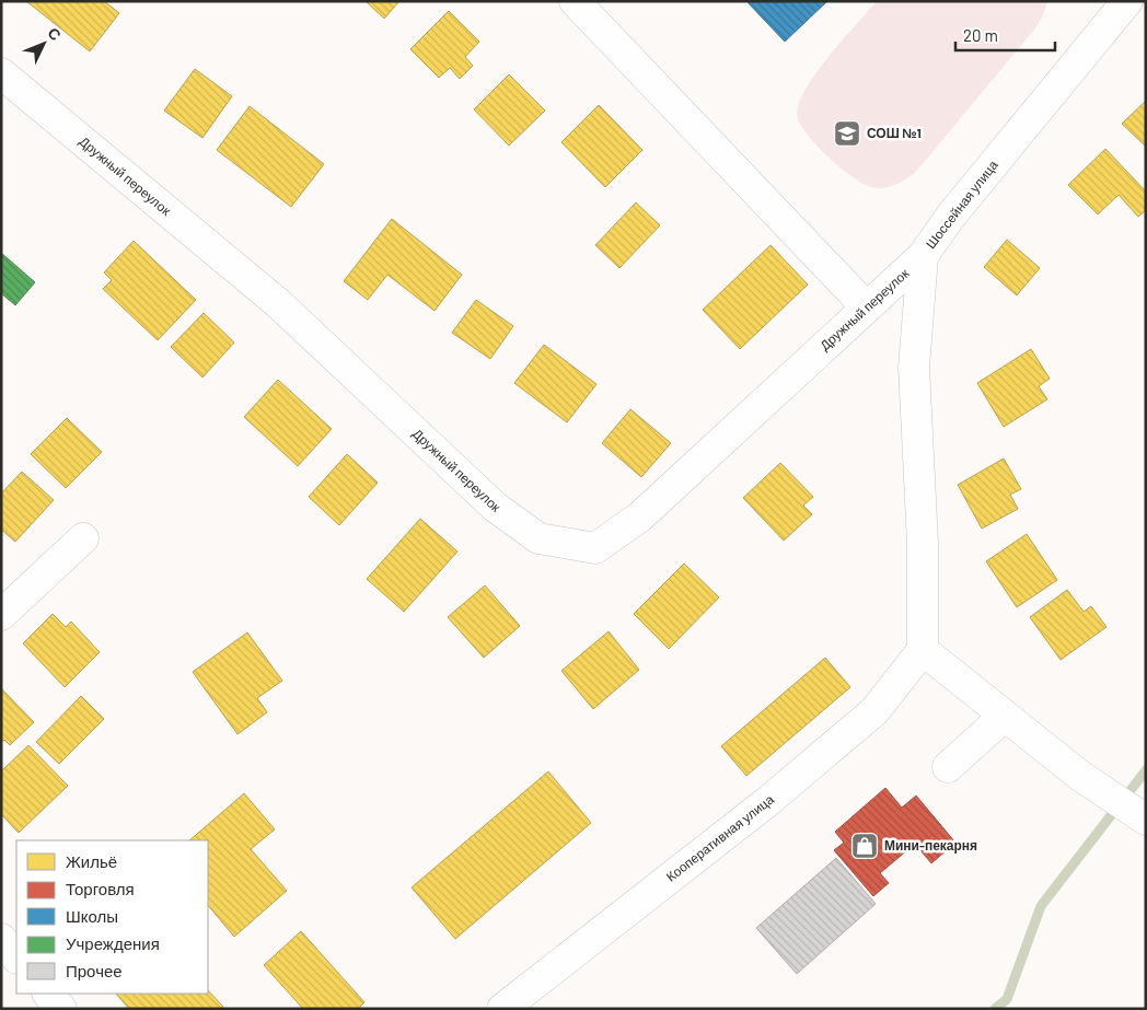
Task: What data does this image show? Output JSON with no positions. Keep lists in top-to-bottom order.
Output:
{
  "streets": {
    "street": ["Дружный переулок", "Шоссейная улица", "Кооперативная улица"]
  },
  "crossings": [
    ["Дружный переулок", "Шоссейная улица"],
    ["Шоссейная улица", "Кооперативная улица"]
  ],
  "places": {
    "school or university": ["СОШ №1"],
    "shop": ["Мини-пекарня"]
  },
  "legend": [
    "Жильё",
    "Торговля",
    "Школы",
    "Учреждения",
    "Прочее"
  ],
  "scale_bar": "20 m",
  "north": "top right"
}
